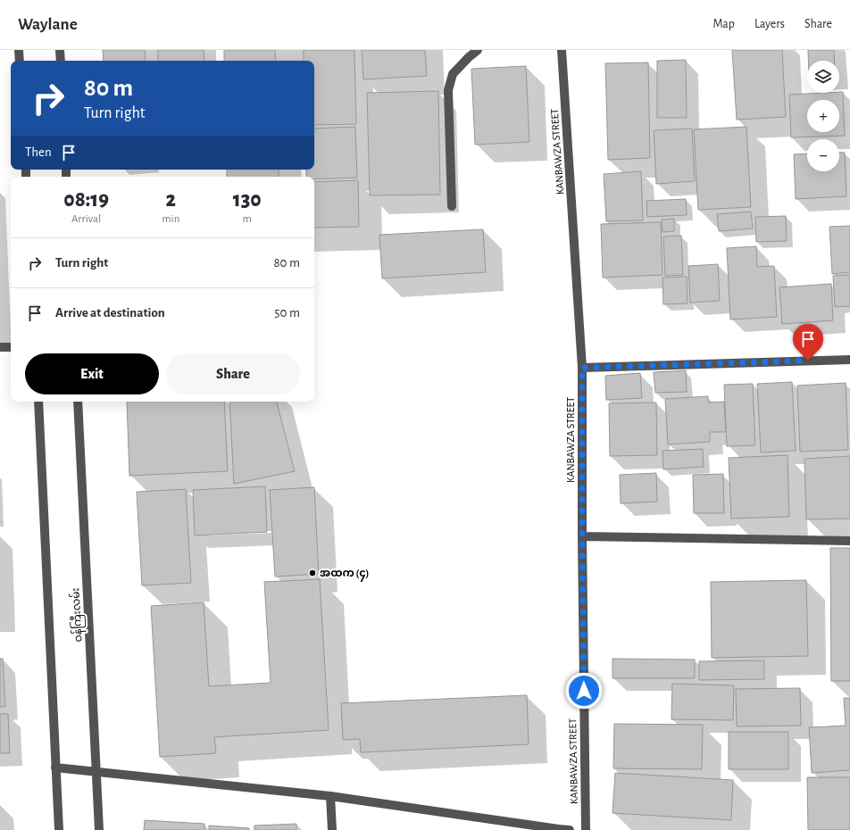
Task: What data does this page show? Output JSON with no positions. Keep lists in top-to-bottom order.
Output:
{
  "streets": {
    "street": ["KANBAWZA STREET", "ဝန်ကြီးလမ်း"]
  },
  "places": ["အထက (၄)"],
  "page": {
    "header": "Waylane",
    "nav": ["Map", "Layers", "Share"],
    "map_buttons": ["+", "−"],
    "turn": ["80 m", "Turn right"],
    "then": "Then",
    "eta": [
      "08:19",
      "Arrival",
      "2",
      "min",
      "130",
      "m"
    ],
    "list": [
      {
        "name": "Turn right",
        "value": "80 m"
      },
      {
        "name": "Arrive at destination",
        "value": "50 m"
      }
    ],
    "buttons": ["Exit", "Share"]
  }
}
